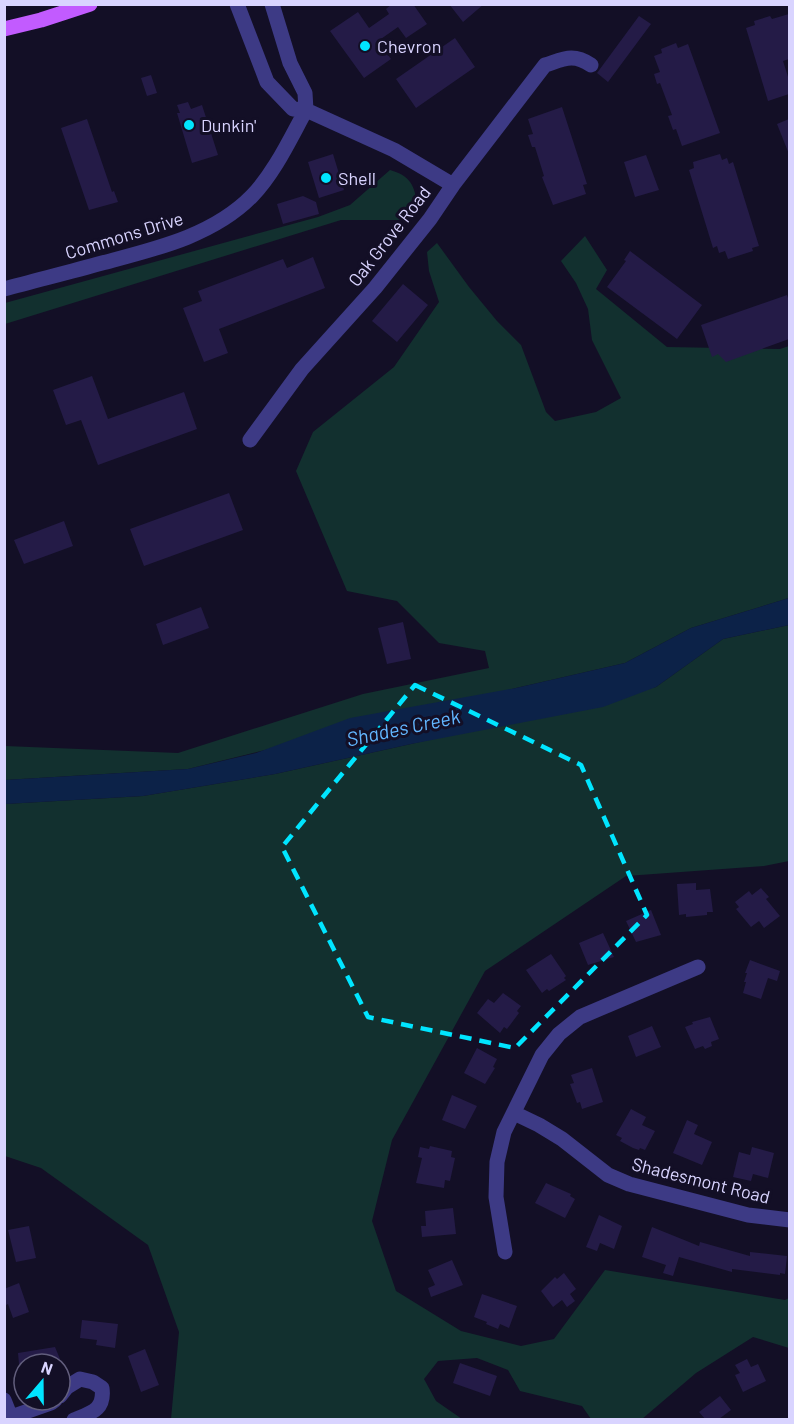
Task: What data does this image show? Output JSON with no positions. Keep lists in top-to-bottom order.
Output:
{
  "streets": {
    "street": ["Commons Drive", "Oak Grove Road", "Shadesmont Road"]
  },
  "crossings": [
    ["Commons Drive", "Oak Grove Road"]
  ],
  "water": ["Shades Creek"],
  "places": ["Chevron", "Dunkin'", "Shell"],
  "north": "top"
}
